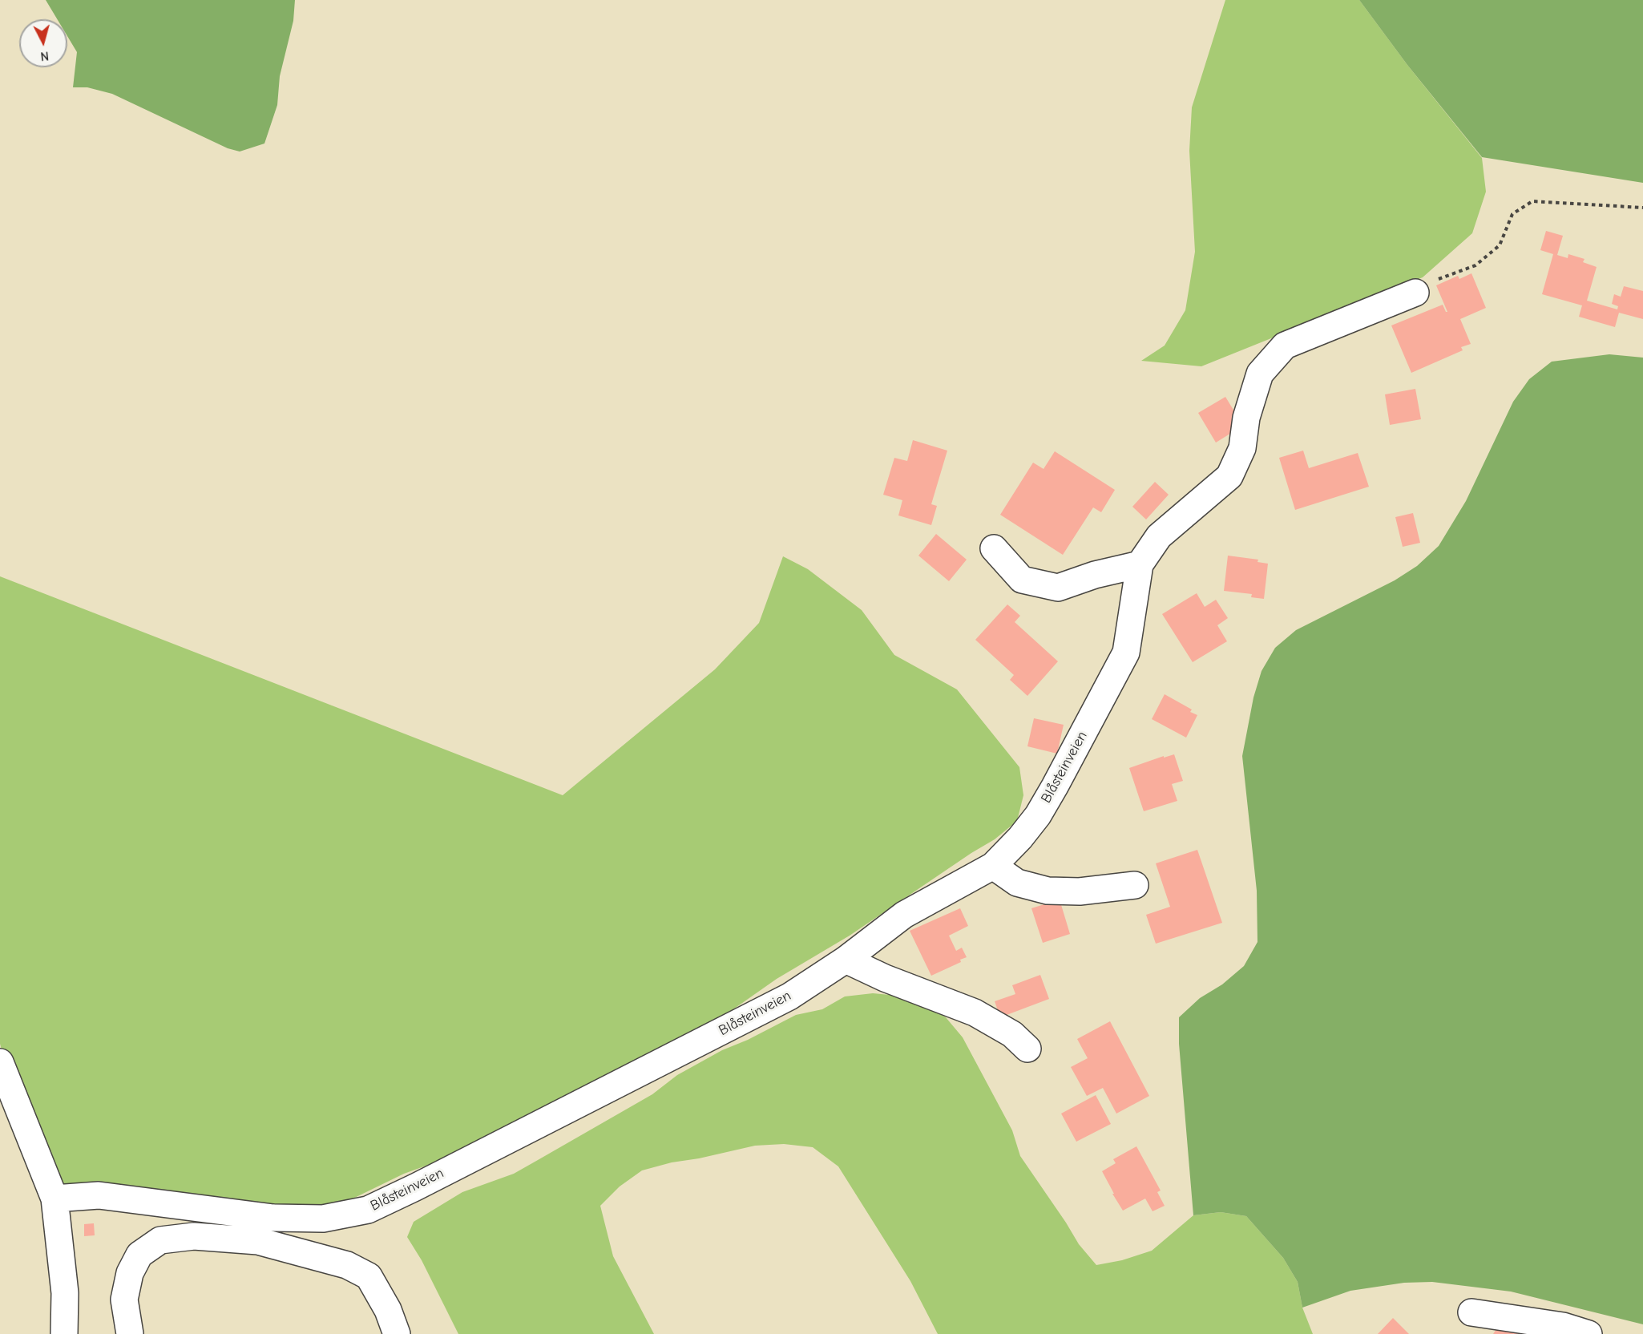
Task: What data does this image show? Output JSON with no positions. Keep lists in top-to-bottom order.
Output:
{
  "streets": {
    "street": ["Blåsteinveien"]
  },
  "north": "bottom"
}
